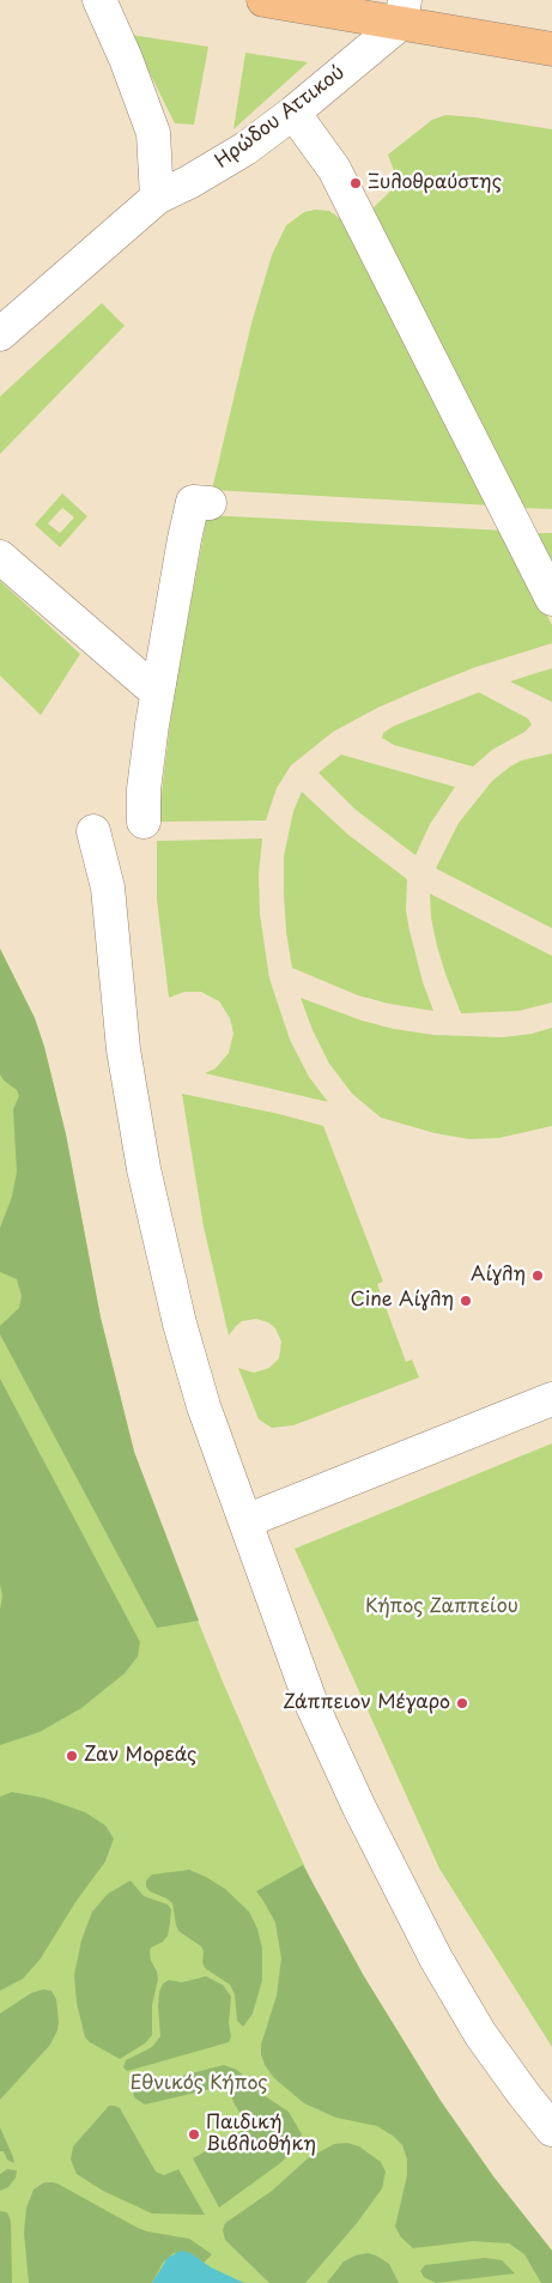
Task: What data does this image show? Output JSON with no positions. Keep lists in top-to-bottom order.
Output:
{
  "streets": {
    "street": ["Ηρώδου Αττικού"]
  },
  "parks": ["Κήπος Ζαππείου", "Εθνικός Κήπος"],
  "places": [
    "Ξυλοθραύστης",
    "Αίγλη",
    "Cine Αίγλη",
    "Ζάππειον Μέγαρο",
    "Ζαν Μορεάς",
    "Παιδική Βιβλιοθήκη"
  ]
}
